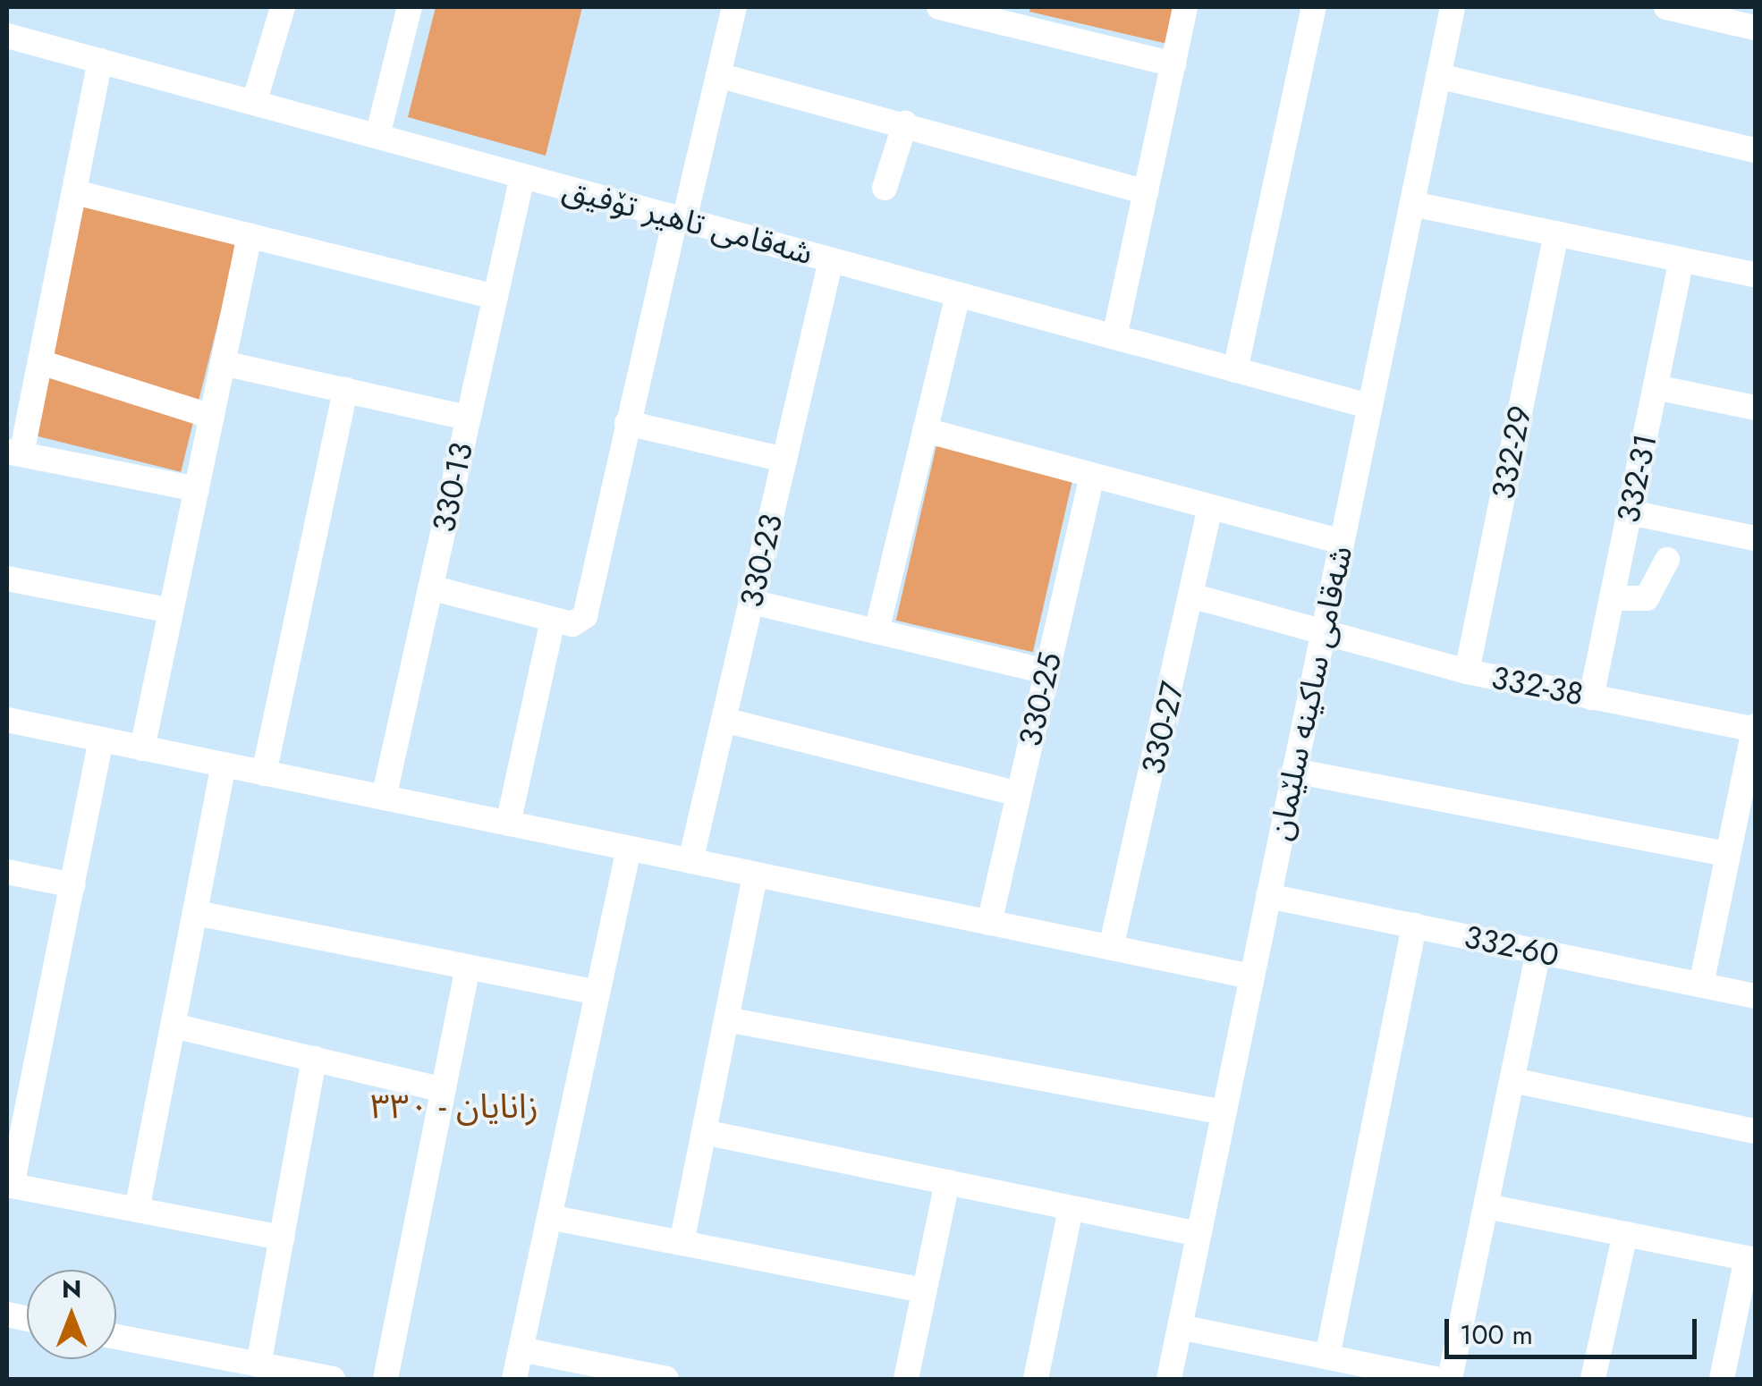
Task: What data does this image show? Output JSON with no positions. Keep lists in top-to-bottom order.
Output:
{
  "streets": {
    "street": [
      "شەقامی تاهیر تۆفیق",
      "332-29",
      "332-31",
      "330-13",
      "330-23",
      "332-38",
      "شەقامی ساکینە سلێمان",
      "330-25",
      "330-27",
      "332-60"
    ]
  },
  "crossings": [
    ["شەقامی تاهیر تۆفیق", "330-13"],
    ["شەقامی تاهیر تۆفیق", "330-23"],
    ["شەقامی تاهیر تۆفیق", "شەقامی ساکینە سلێمان"],
    ["332-29", "332-38"],
    ["332-31", "332-38"],
    ["332-38", "شەقامی ساکینە سلێمان"],
    ["332-38", "330-27"],
    ["شەقامی ساکینە سلێمان", "332-60"]
  ],
  "districts": ["زانایان - ٣٣٠"],
  "scale_bar": "100 m",
  "north": "top"
}
